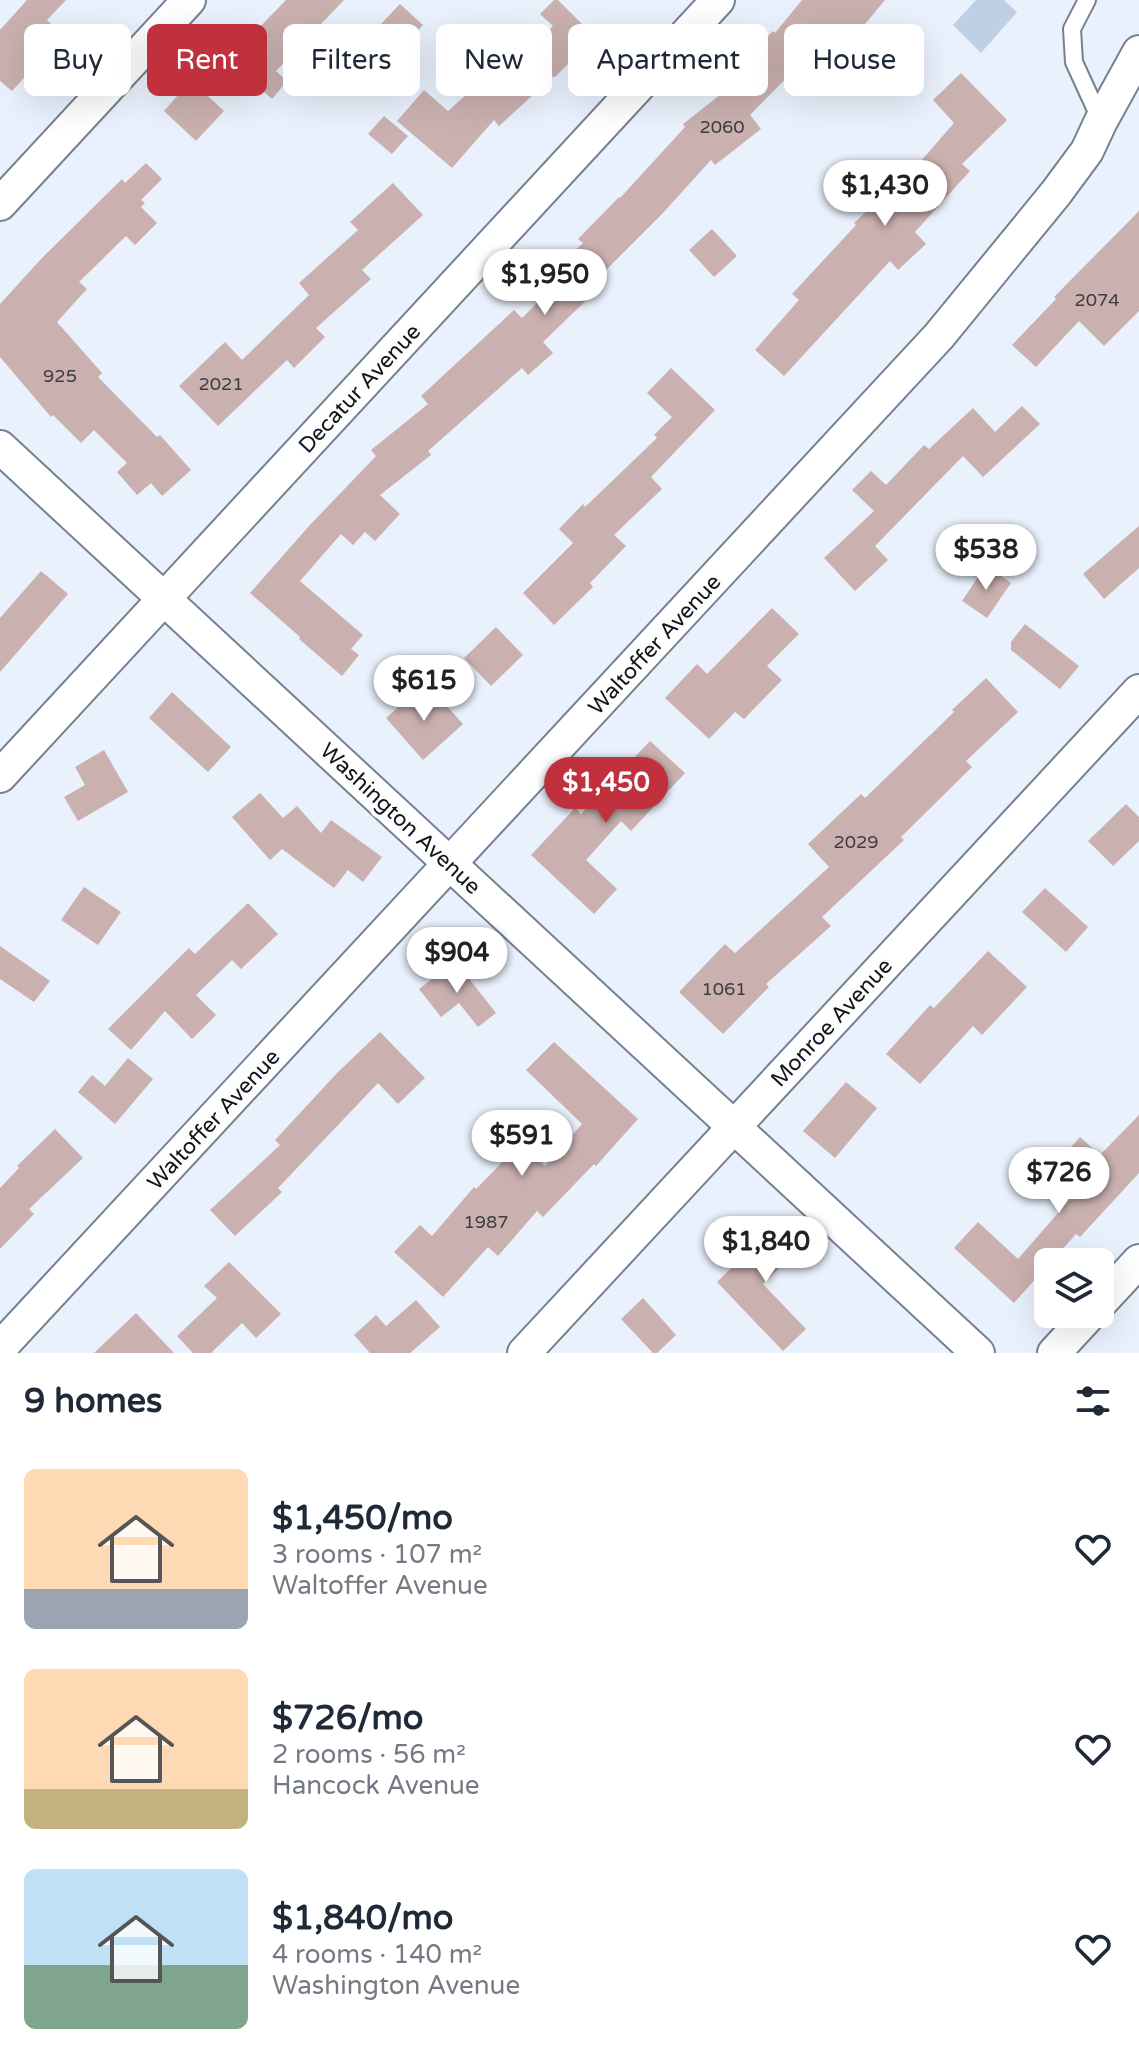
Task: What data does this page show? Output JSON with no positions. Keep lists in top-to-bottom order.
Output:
{
  "streets": {
    "street": [
      "Decatur Avenue",
      "Waltoffer Avenue",
      "Washington Avenue",
      "Monroe Avenue"
    ]
  },
  "crossings": [
    ["Decatur Avenue", "Washington Avenue"],
    ["Waltoffer Avenue", "Washington Avenue"],
    ["Washington Avenue", "Monroe Avenue"]
  ],
  "house_numbers": [
    "2060",
    "2074",
    "925",
    "2021",
    "2029",
    "1061",
    "1987"
  ],
  "page": {
    "chip": [
      "Buy",
      "Rent",
      "Filters",
      "New",
      "Apartment",
      "House"
    ],
    "price": [
      "$1,430",
      "$1,950",
      "$538",
      "$615",
      "$1,450",
      "$904",
      "$591",
      "$726",
      "$1,840"
    ],
    "heading": "9 homes",
    "list": [
      {
        "name": "$1,450/mo",
        "note": "3 rooms · 107 m² · Waltoffer Avenue"
      },
      {
        "name": "$726/mo",
        "note": "2 rooms · 56 m² · Hancock Avenue"
      },
      {
        "name": "$1,840/mo",
        "note": "4 rooms · 140 m² · Washington Avenue"
      }
    ]
  }
}
